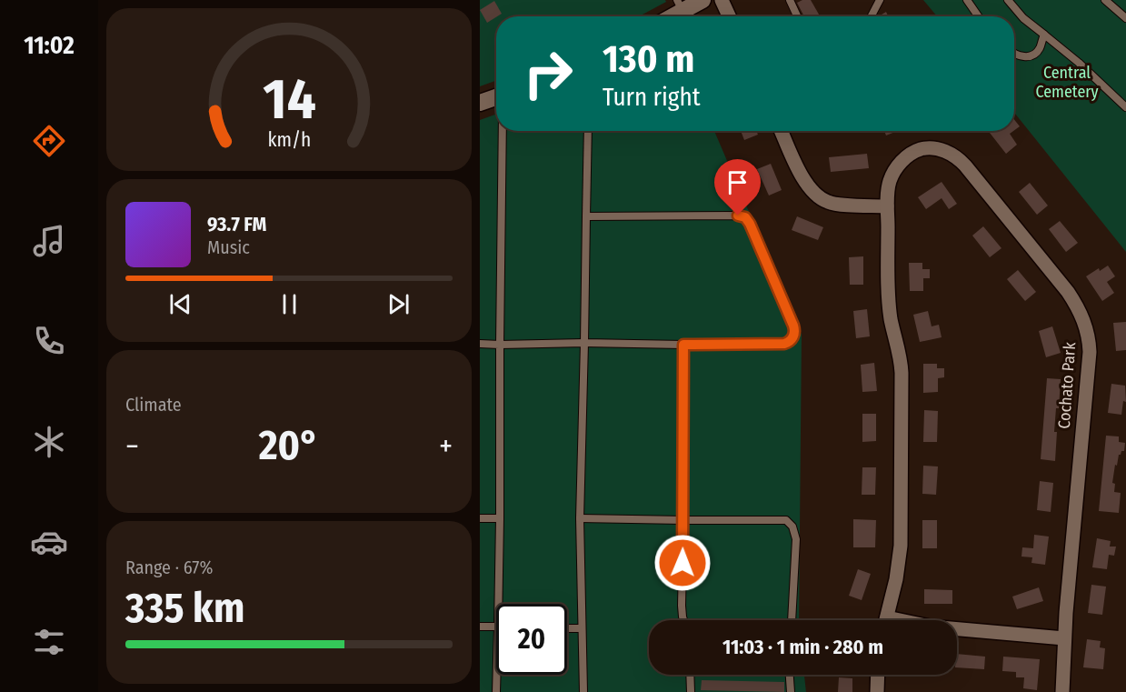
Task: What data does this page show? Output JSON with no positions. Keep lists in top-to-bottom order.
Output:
{
  "streets": {
    "street": ["Cochato Park"]
  },
  "parks": ["Central Cemetery"],
  "page": {
    "tabs": "11:02",
    "turn": ["130 m", "Turn right"],
    "song": ["93.7 FM", "Music"],
    "tile": [
      "Climate",
      ["Range · 67%", "335 km"]
    ],
    "heat": ["−", "20°", "+"],
    "limit": "20",
    "trip": "11:03 · 1 min · 280 m",
    "gauge": ["14", "km/h"]
  }
}
